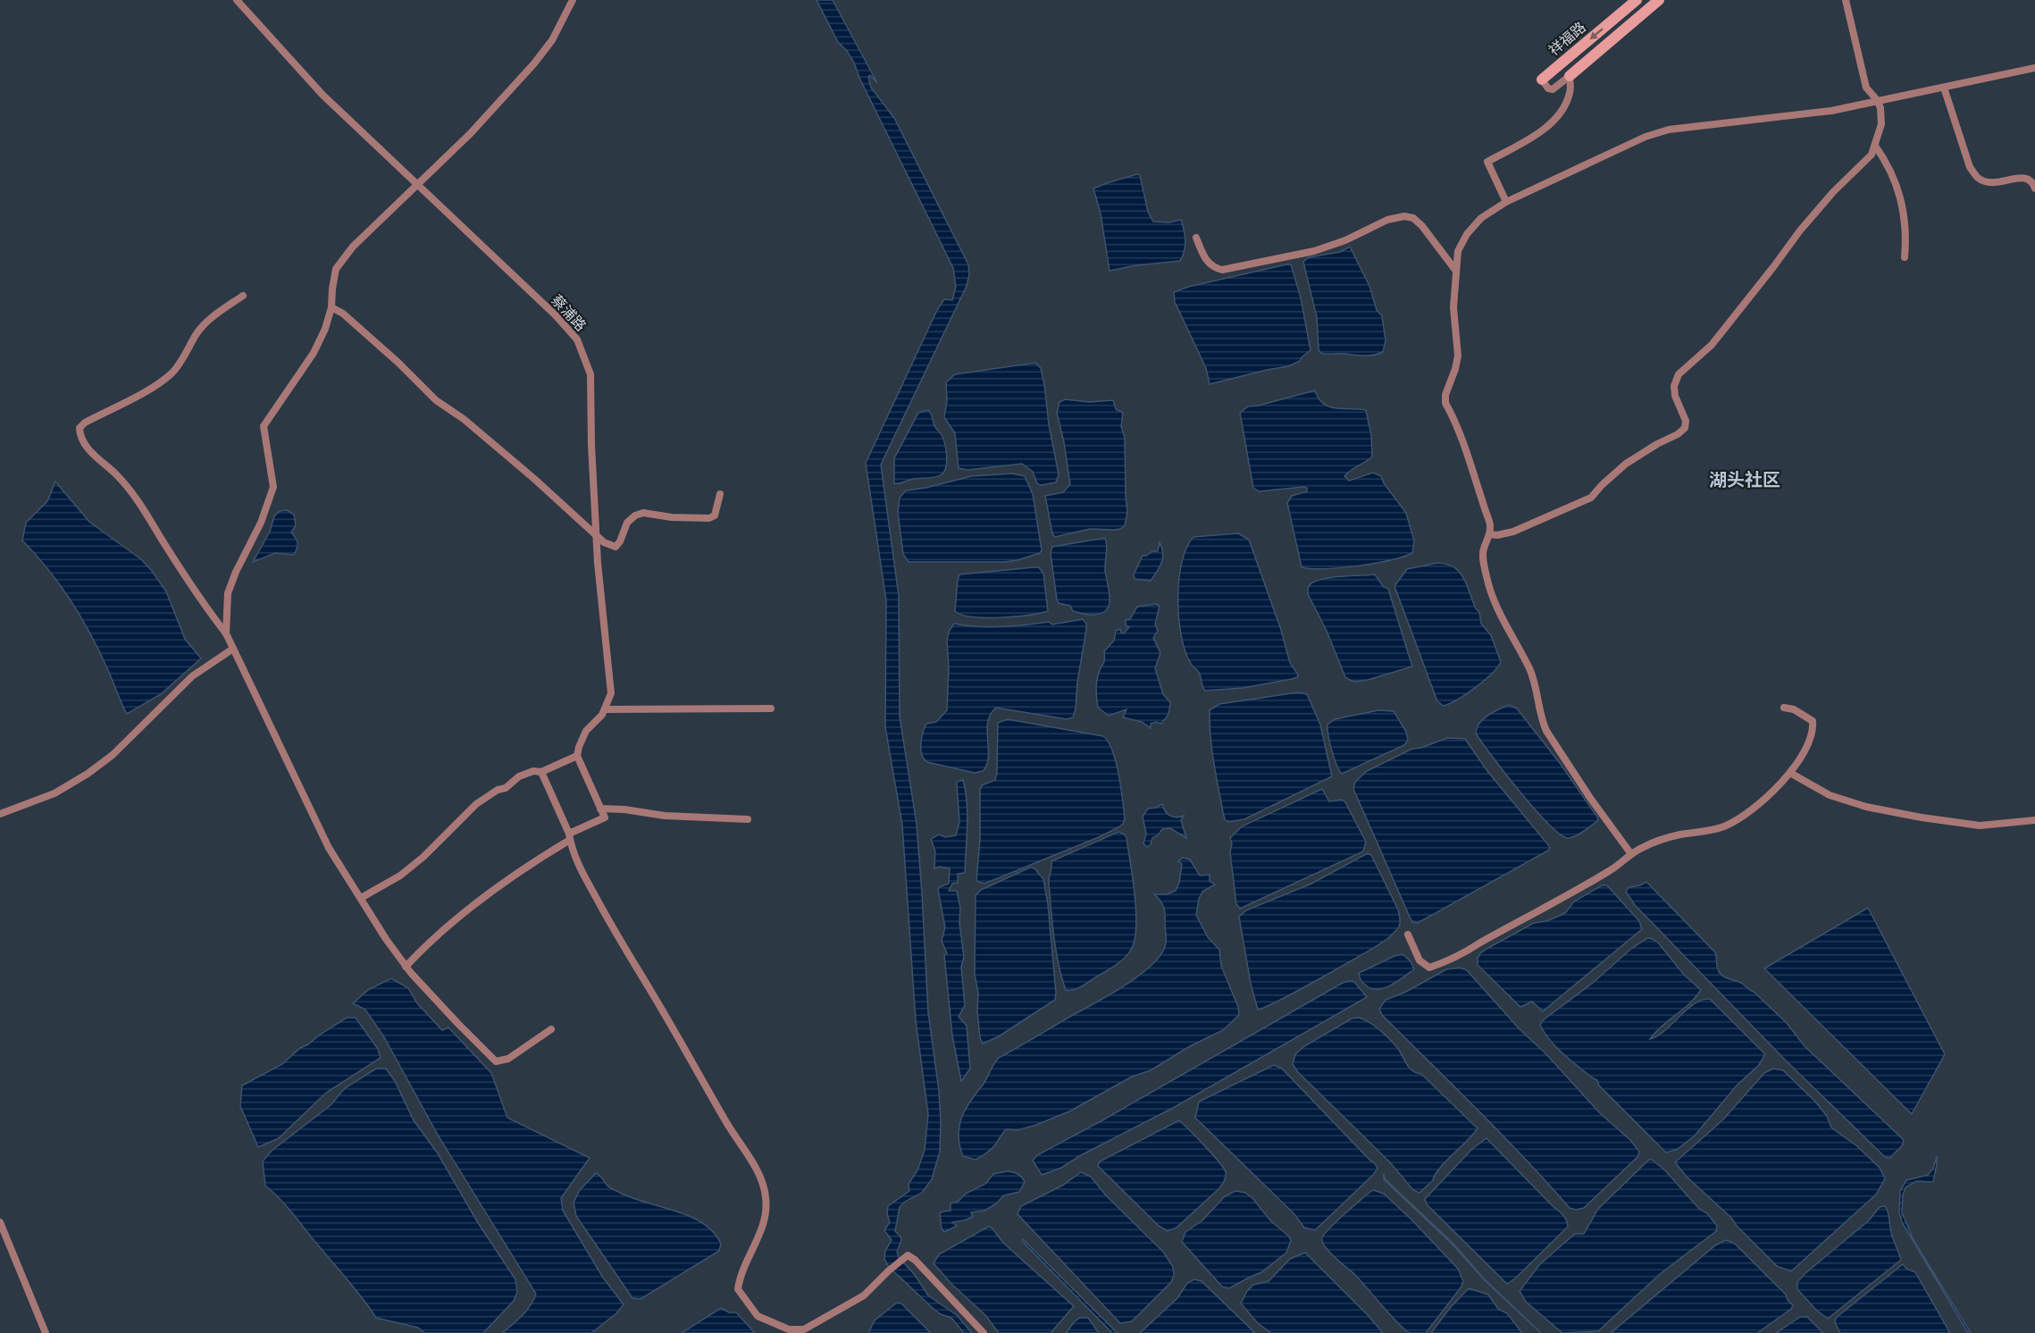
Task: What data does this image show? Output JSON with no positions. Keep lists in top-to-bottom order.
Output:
{
  "streets": {
    "main road": ["祥福路"],
    "street": ["蔡浦路"]
  },
  "districts": ["湖头社区"]
}
